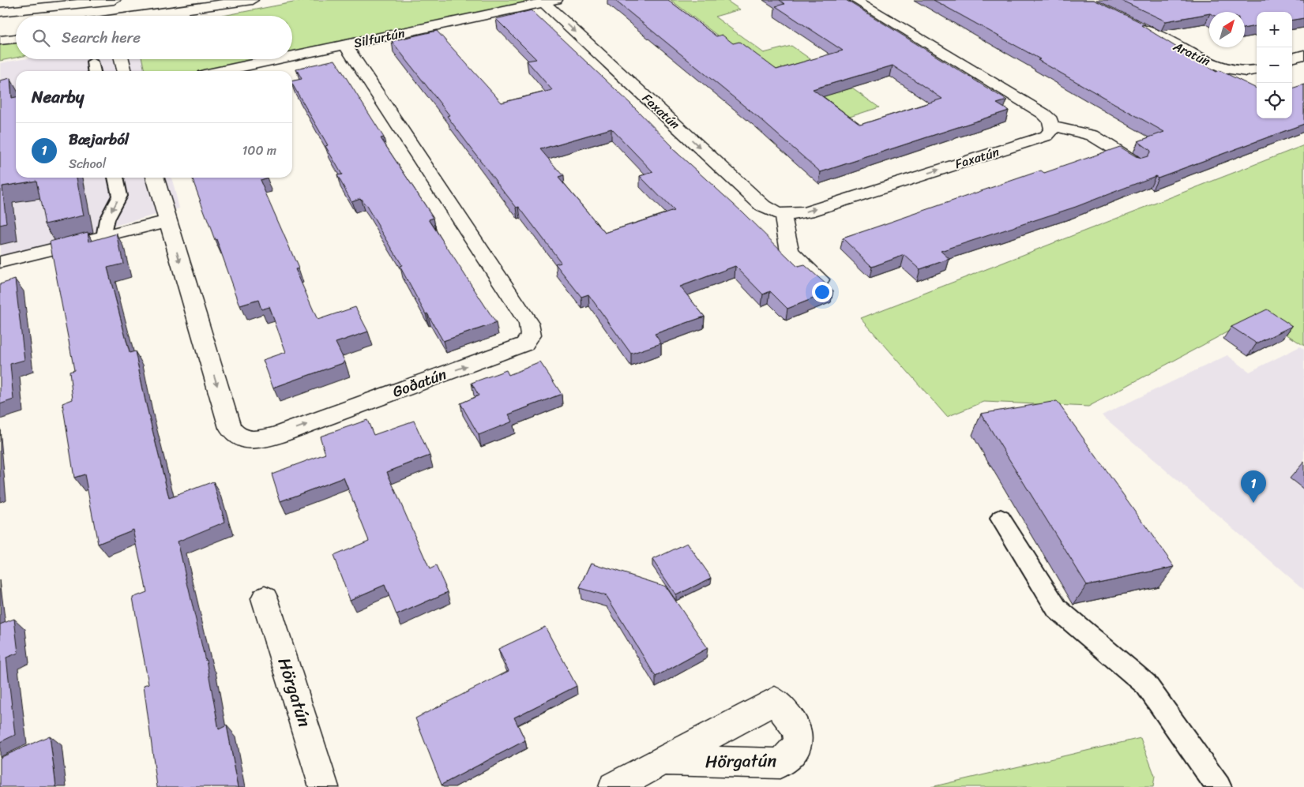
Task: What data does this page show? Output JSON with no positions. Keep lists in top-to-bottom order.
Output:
{
  "streets": {
    "street": [
      "Silfurtún",
      "Aratún",
      "Faxatún",
      "Goðatún",
      "Hörgatún"
    ]
  },
  "crossings": [
    ["Silfurtún", "Faxatún"],
    ["Silfurtún", "Goðatún"]
  ],
  "one_way": ["Faxatún"],
  "north": "top right",
  "page": {
    "map_buttons": ["+", "−"],
    "search": "Search here",
    "heading": "Nearby",
    "list": [
      {
        "mark": "1",
        "name": "Bæjarból",
        "note": "School",
        "value": "100 m"
      }
    ],
    "pins": "1"
  }
}
